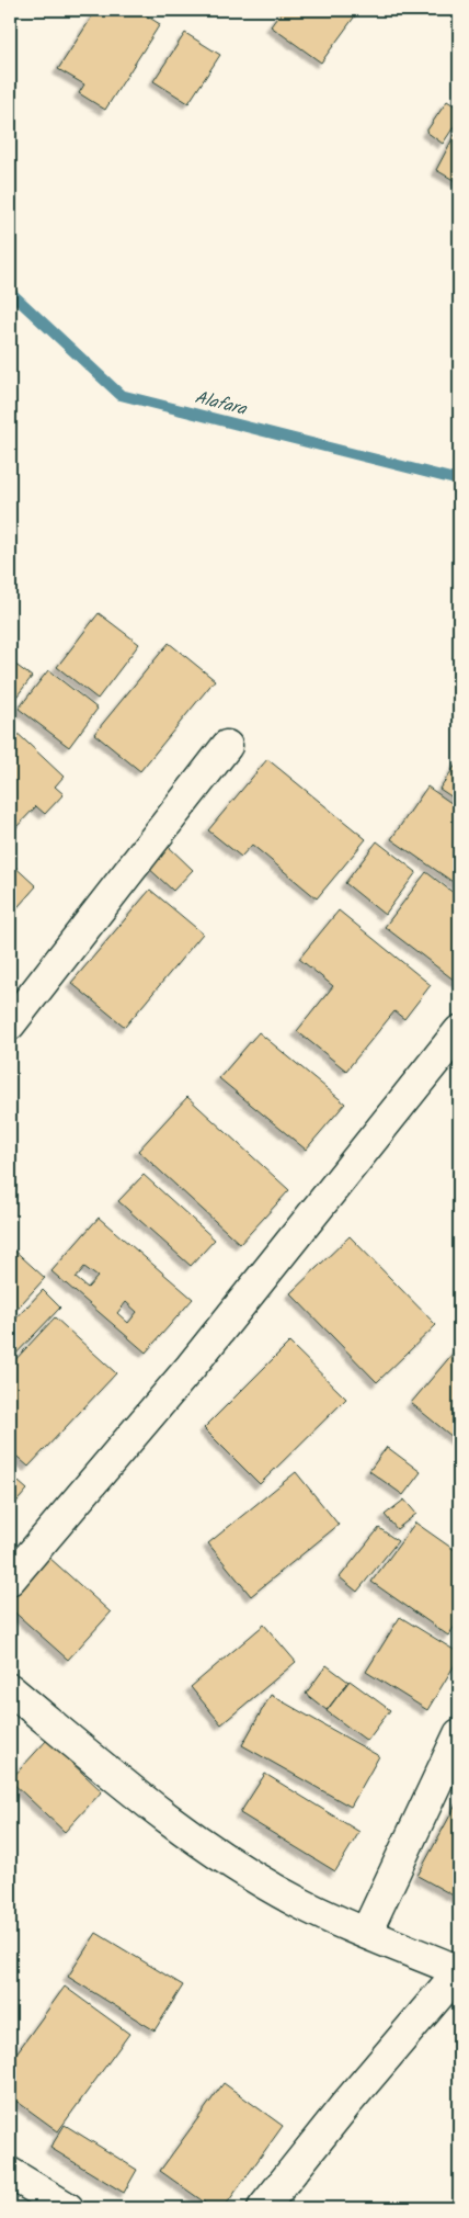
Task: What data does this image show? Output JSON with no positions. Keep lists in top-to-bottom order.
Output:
{
  "water": ["Alafara"]
}
